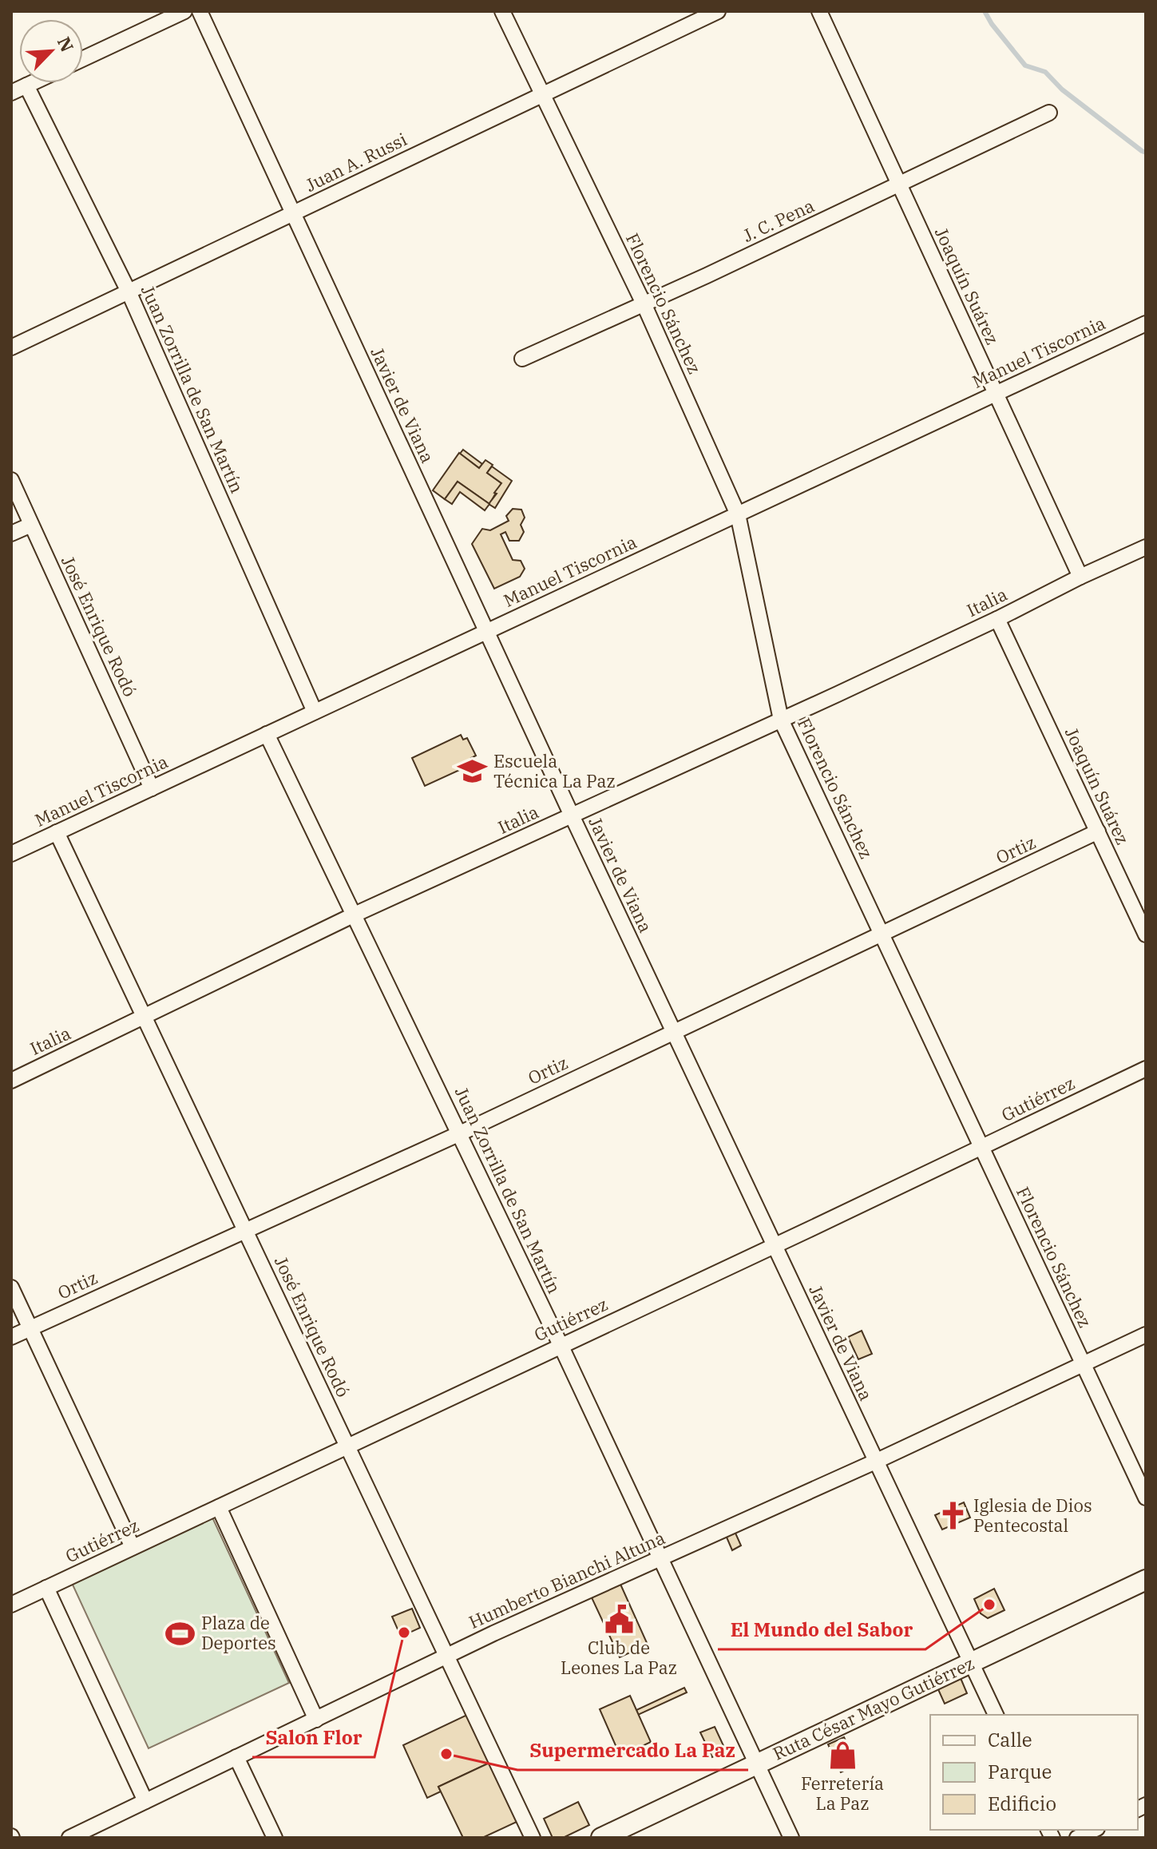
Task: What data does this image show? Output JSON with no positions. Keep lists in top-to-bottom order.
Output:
{
  "streets": {
    "street": [
      "Juan A. Russi",
      "J. C. Pena",
      "Joaquín Suárez",
      "Florencio Sánchez",
      "Manuel Tiscornia",
      "Juan Zorrilla de San Martín",
      "Javier de Viana",
      "Italia",
      "José Enrique Rodó",
      "Ortiz",
      "Gutiérrez",
      "Humberto Bianchi Altuna",
      "Ruta César Mayo Gutiérrez"
    ]
  },
  "crossings": [
    ["Juan A. Russi", "Florencio Sánchez"],
    ["Juan A. Russi", "Juan Zorrilla de San Martín"],
    ["Juan A. Russi", "Javier de Viana"],
    ["J. C. Pena", "Joaquín Suárez"],
    ["J. C. Pena", "Florencio Sánchez"],
    ["Joaquín Suárez", "Manuel Tiscornia"],
    ["Joaquín Suárez", "Italia"],
    ["Joaquín Suárez", "Ortiz"],
    ["Florencio Sánchez", "Manuel Tiscornia"],
    ["Florencio Sánchez", "Italia"],
    ["Florencio Sánchez", "Ortiz"],
    ["Florencio Sánchez", "Gutiérrez"],
    ["Florencio Sánchez", "Humberto Bianchi Altuna"],
    ["Manuel Tiscornia", "Juan Zorrilla de San Martín"],
    ["Manuel Tiscornia", "Javier de Viana"],
    ["Manuel Tiscornia", "José Enrique Rodó"],
    ["Juan Zorrilla de San Martín", "Italia"],
    ["Juan Zorrilla de San Martín", "Ortiz"],
    ["Juan Zorrilla de San Martín", "Gutiérrez"],
    ["Juan Zorrilla de San Martín", "Humberto Bianchi Altuna"],
    ["Juan Zorrilla de San Martín", "Ruta César Mayo Gutiérrez"],
    ["Javier de Viana", "Italia"],
    ["Javier de Viana", "Ortiz"],
    ["Javier de Viana", "Gutiérrez"],
    ["Javier de Viana", "Humberto Bianchi Altuna"],
    ["Javier de Viana", "Ruta César Mayo Gutiérrez"],
    ["Italia", "José Enrique Rodó"],
    ["José Enrique Rodó", "Ortiz"],
    ["José Enrique Rodó", "Gutiérrez"],
    ["José Enrique Rodó", "Humberto Bianchi Altuna"]
  ],
  "places": {
    "school or university": ["Escuela Técnica La Paz"],
    "church": ["Iglesia de Dios Pentecostal"],
    "other": ["El Mundo del Sabor", "Salon Flor", "Supermercado La Paz"],
    "public building": ["Club de Leones La Paz"],
    "sports": ["Plaza de Deportes"],
    "shop": ["Ferretería La Paz"]
  },
  "legend": ["Calle", "Parque", "Edificio"],
  "north": "top right"
}
